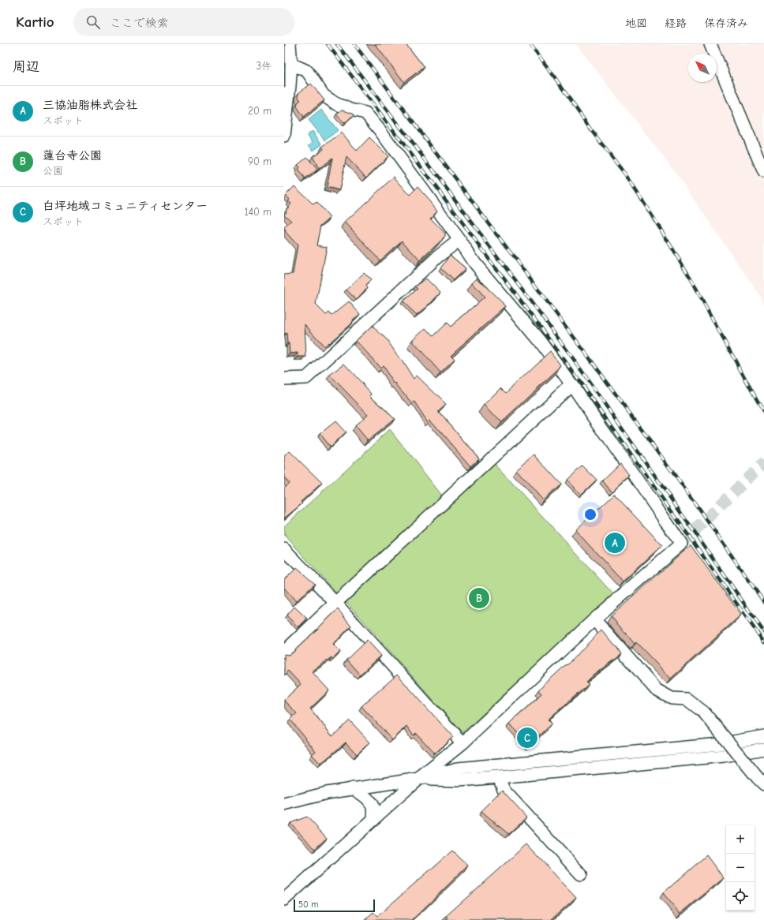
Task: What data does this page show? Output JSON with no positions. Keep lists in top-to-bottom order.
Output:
{
  "scale_bar": "50 m",
  "north": "top left",
  "page": {
    "header": "Kartio",
    "search": "ここで検索",
    "nav": ["地図", "経路", "保存済み"],
    "heading": ["周辺", "3件"],
    "list": [
      {
        "mark": "A",
        "name": "三協油脂株式会社",
        "note": "スポット",
        "value": "20 m"
      },
      {
        "mark": "B",
        "name": "蓮台寺公園",
        "note": "公園",
        "value": "90 m"
      },
      {
        "mark": "C",
        "name": "白坪地域コミュニティセンター",
        "note": "スポット",
        "value": "140 m"
      }
    ],
    "pins": ["A", "B", "C"],
    "map_buttons": ["+", "−"],
    "scale": "50 m"
  }
}
